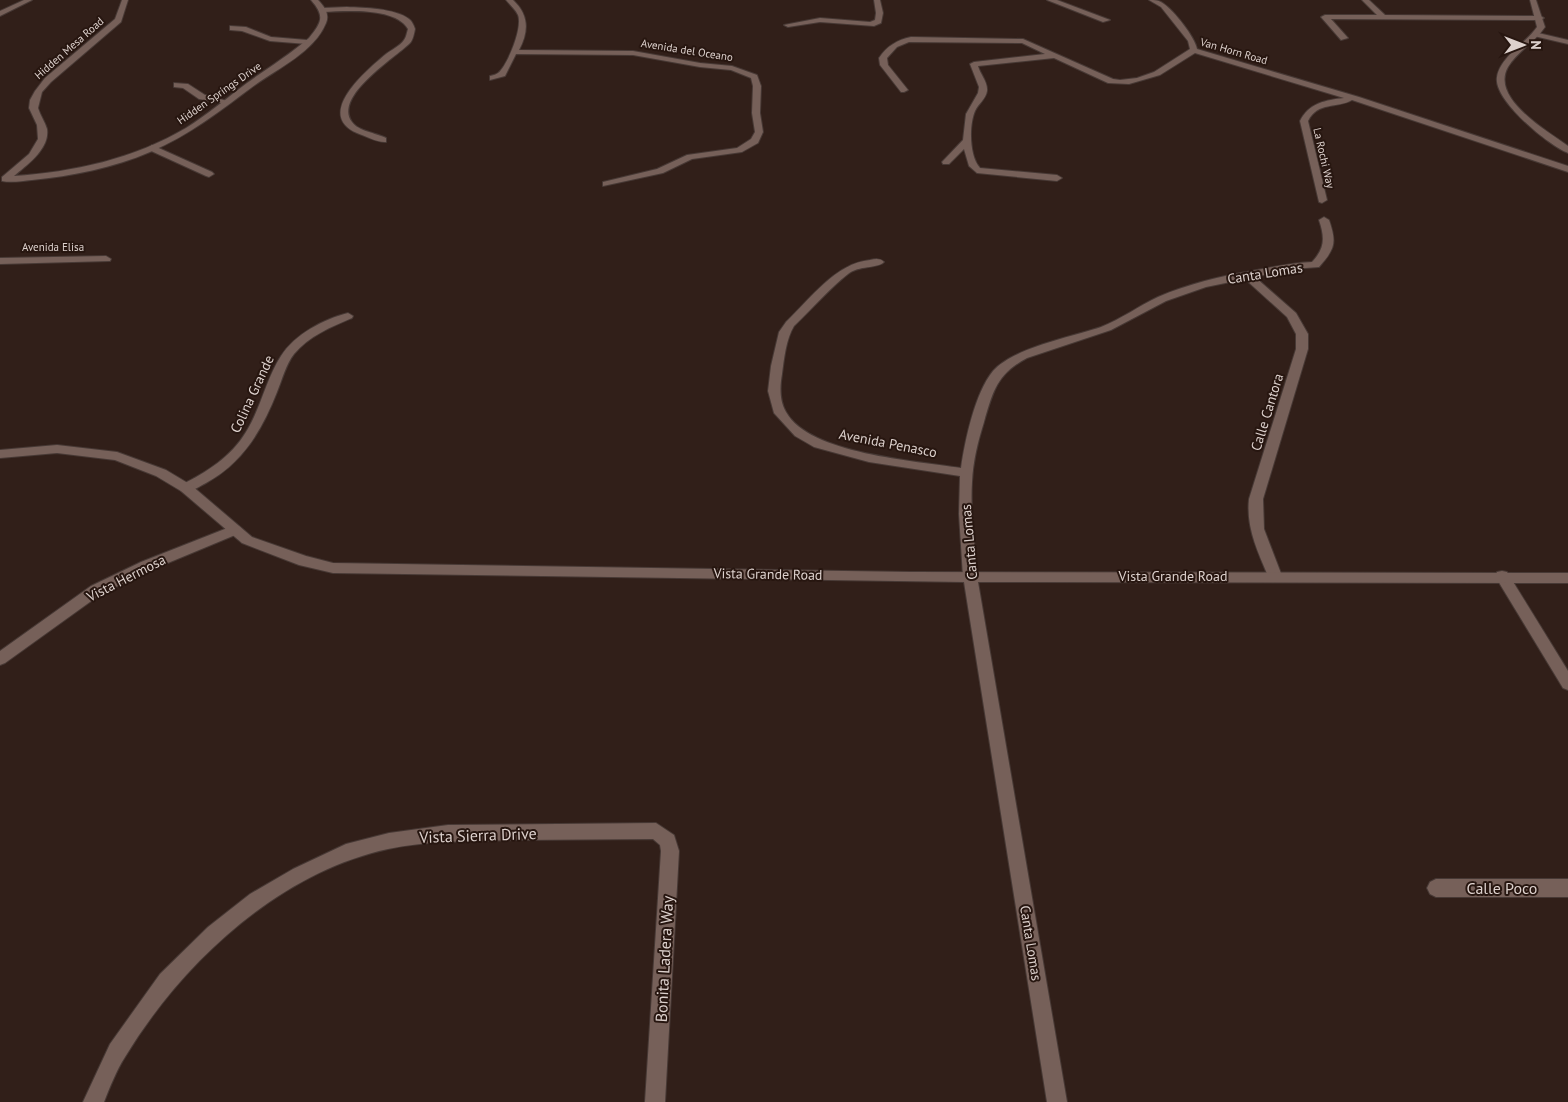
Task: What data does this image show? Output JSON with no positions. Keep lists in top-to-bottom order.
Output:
{
  "streets": {
    "street": [
      "Hidden Mesa Road",
      "Avenida del Oceano",
      "Van Horn Road",
      "Hidden Springs Drive",
      "La Rochi Way",
      "Avenida Elisa",
      "Canta Lomas",
      "Colina Grande",
      "Calle Cantora",
      "Avenida Penasco",
      "Vista Grande Road",
      "Vista Hermosa",
      "Vista Sierra Drive",
      "Calle Poco",
      "Bonita Ladera Way"
    ]
  },
  "crossings": [
    ["Hidden Mesa Road", "Hidden Springs Drive"],
    ["Van Horn Road", "La Rochi Way"],
    ["Canta Lomas", "Calle Cantora"],
    ["Canta Lomas", "Avenida Penasco"],
    ["Canta Lomas", "Vista Grande Road"],
    ["Colina Grande", "Vista Grande Road"],
    ["Calle Cantora", "Vista Grande Road"],
    ["Vista Grande Road", "Vista Hermosa"],
    ["Vista Sierra Drive", "Bonita Ladera Way"]
  ],
  "north": "right"
}
